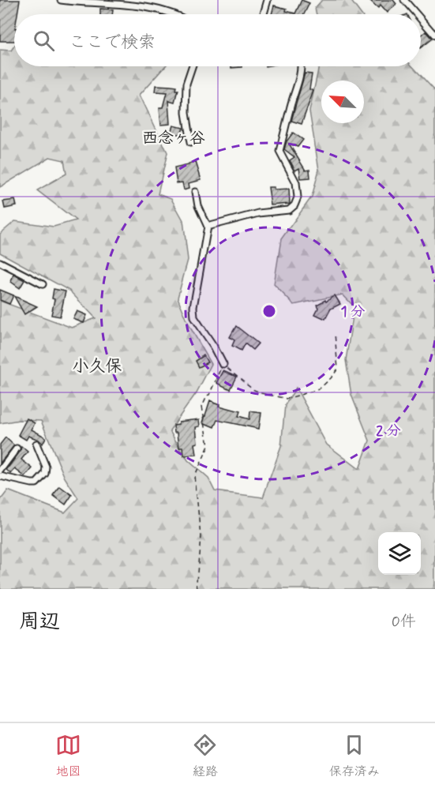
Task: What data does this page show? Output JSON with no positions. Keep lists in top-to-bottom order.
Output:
{
  "districts": ["西念ヶ谷", "小久保"],
  "north": "top left",
  "page": {
    "search": "ここで検索",
    "heading": ["周辺", "0件"],
    "nav": ["地図", "経路", "保存済み"]
  },
  "rings": ["1 分", "2 分"]
}
